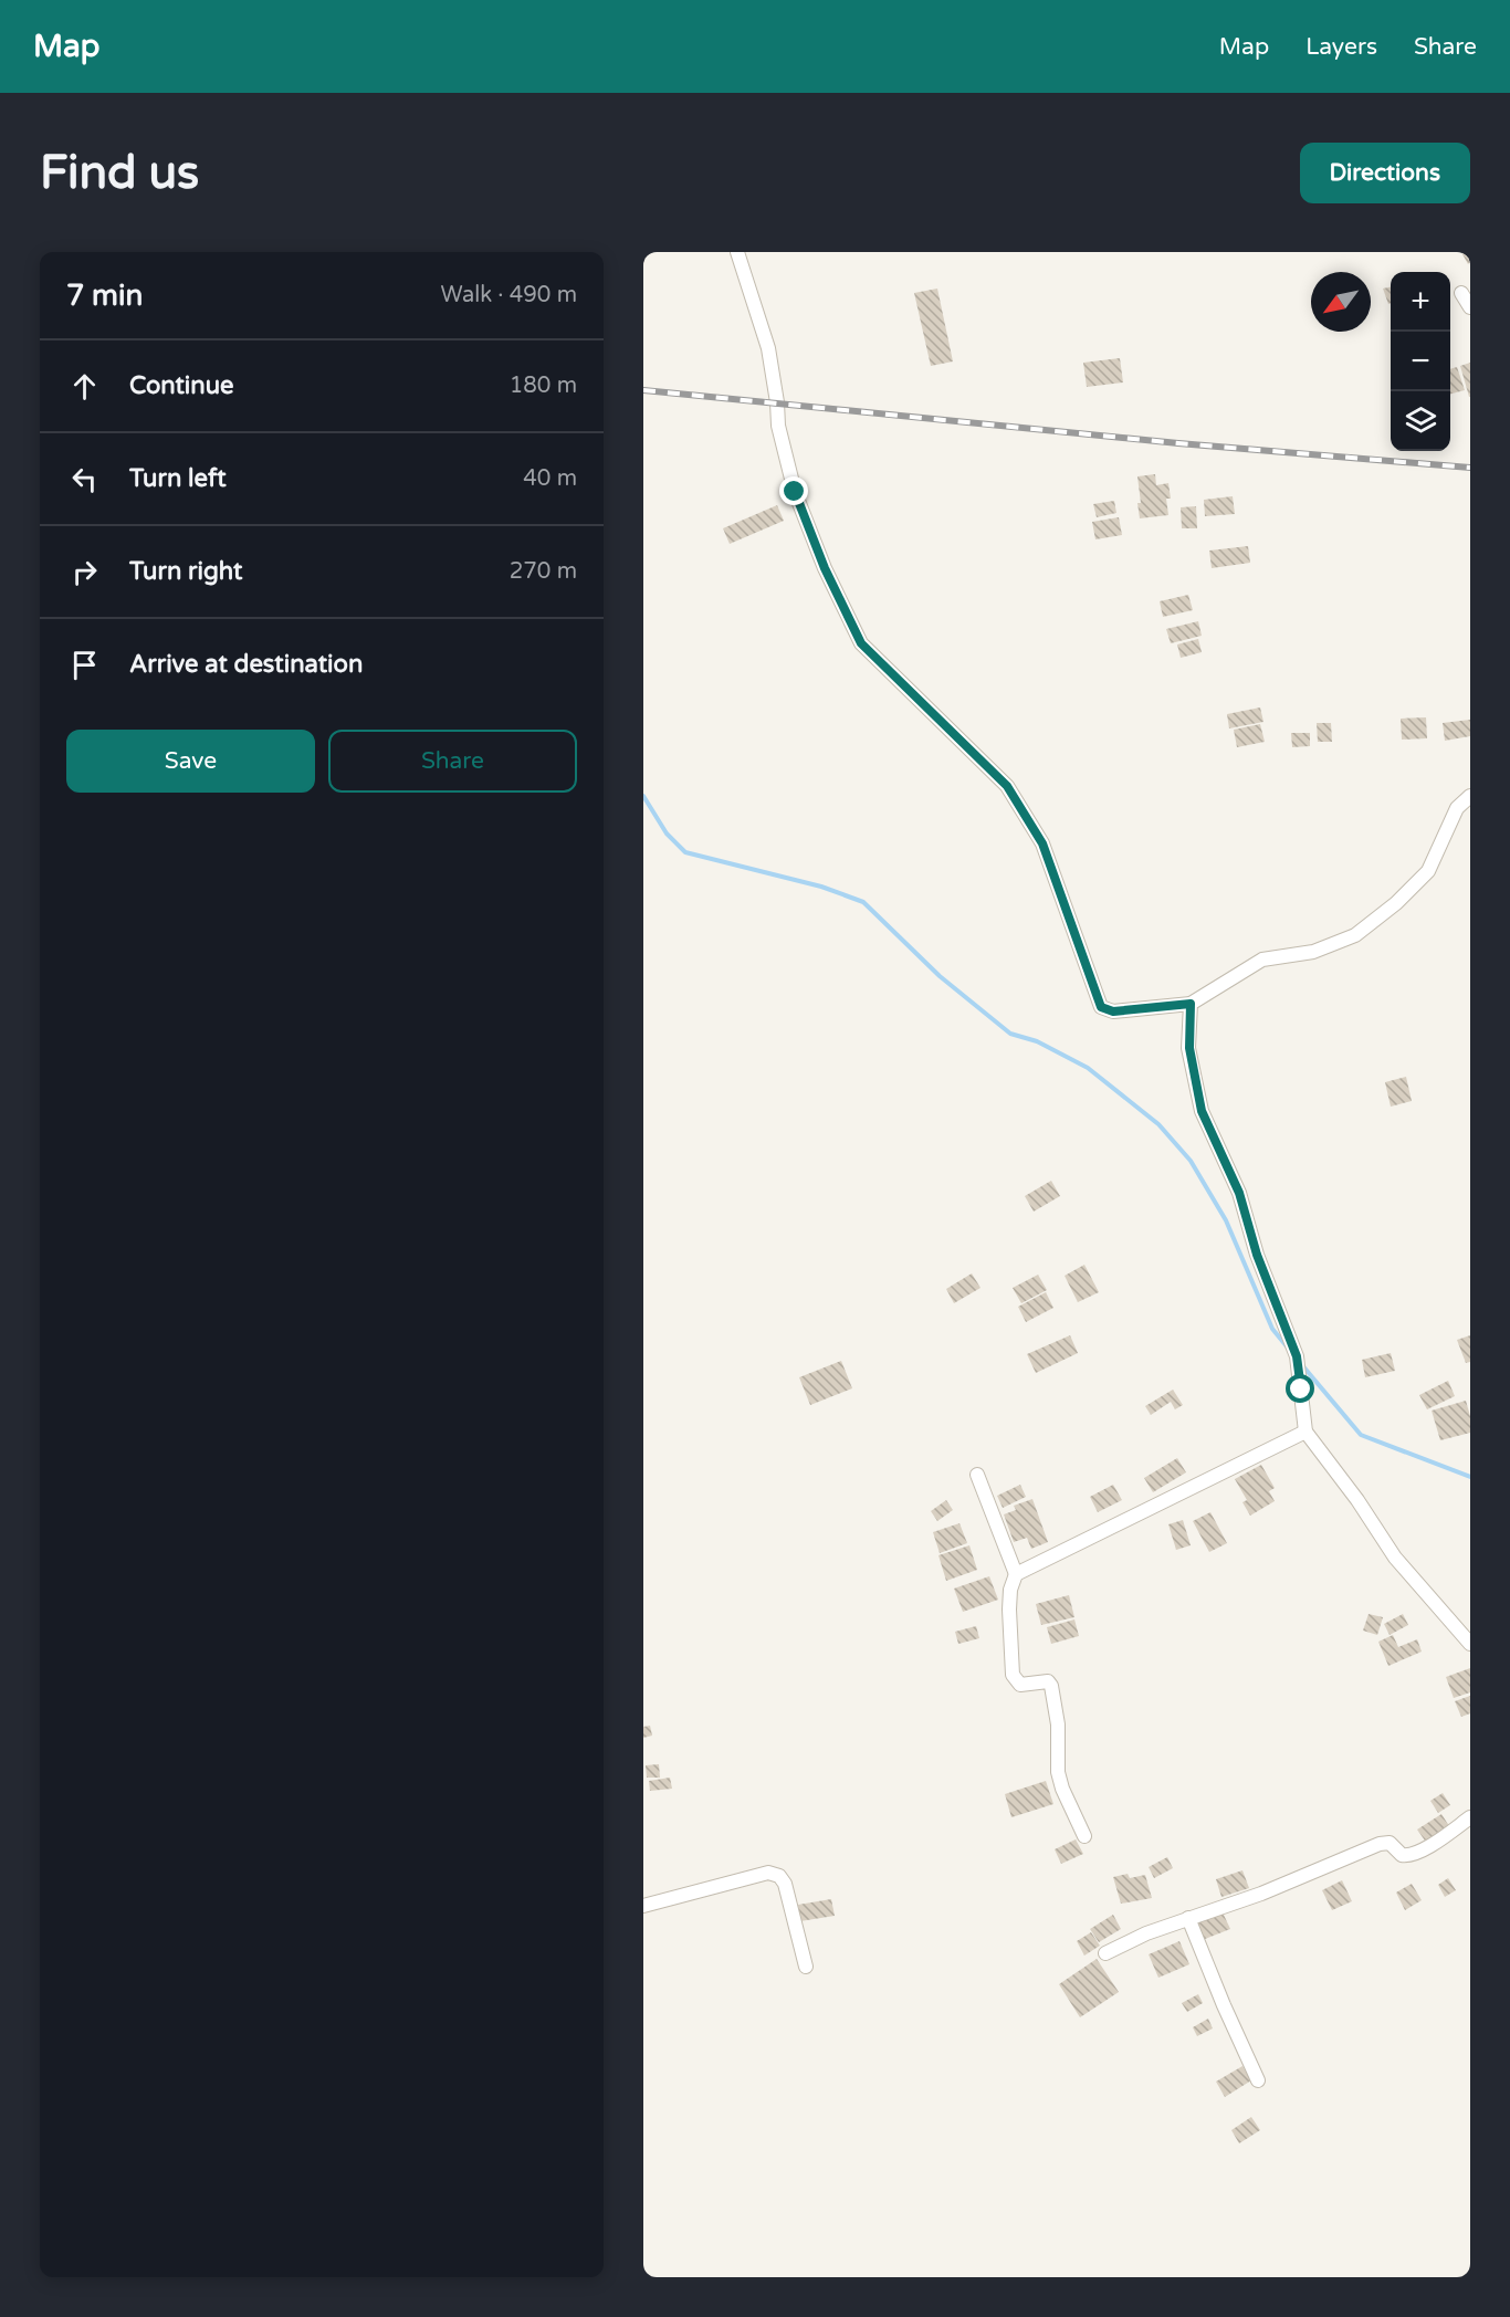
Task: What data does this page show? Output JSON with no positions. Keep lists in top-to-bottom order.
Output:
{
  "north": "bottom left",
  "page": {
    "header": "Map",
    "nav": ["Map", "Layers", "Share"],
    "buttons": [
      "Directions",
      ["Save", "Share"]
    ],
    "title": "Find us",
    "heading": ["7 min", "Walk · 490 m"],
    "map_buttons": ["+", "−"],
    "list": [
      ["Continue", "180 m"],
      ["Turn left", "40 m"],
      ["Turn right", "270 m"],
      "Arrive at destination"
    ]
  }
}
